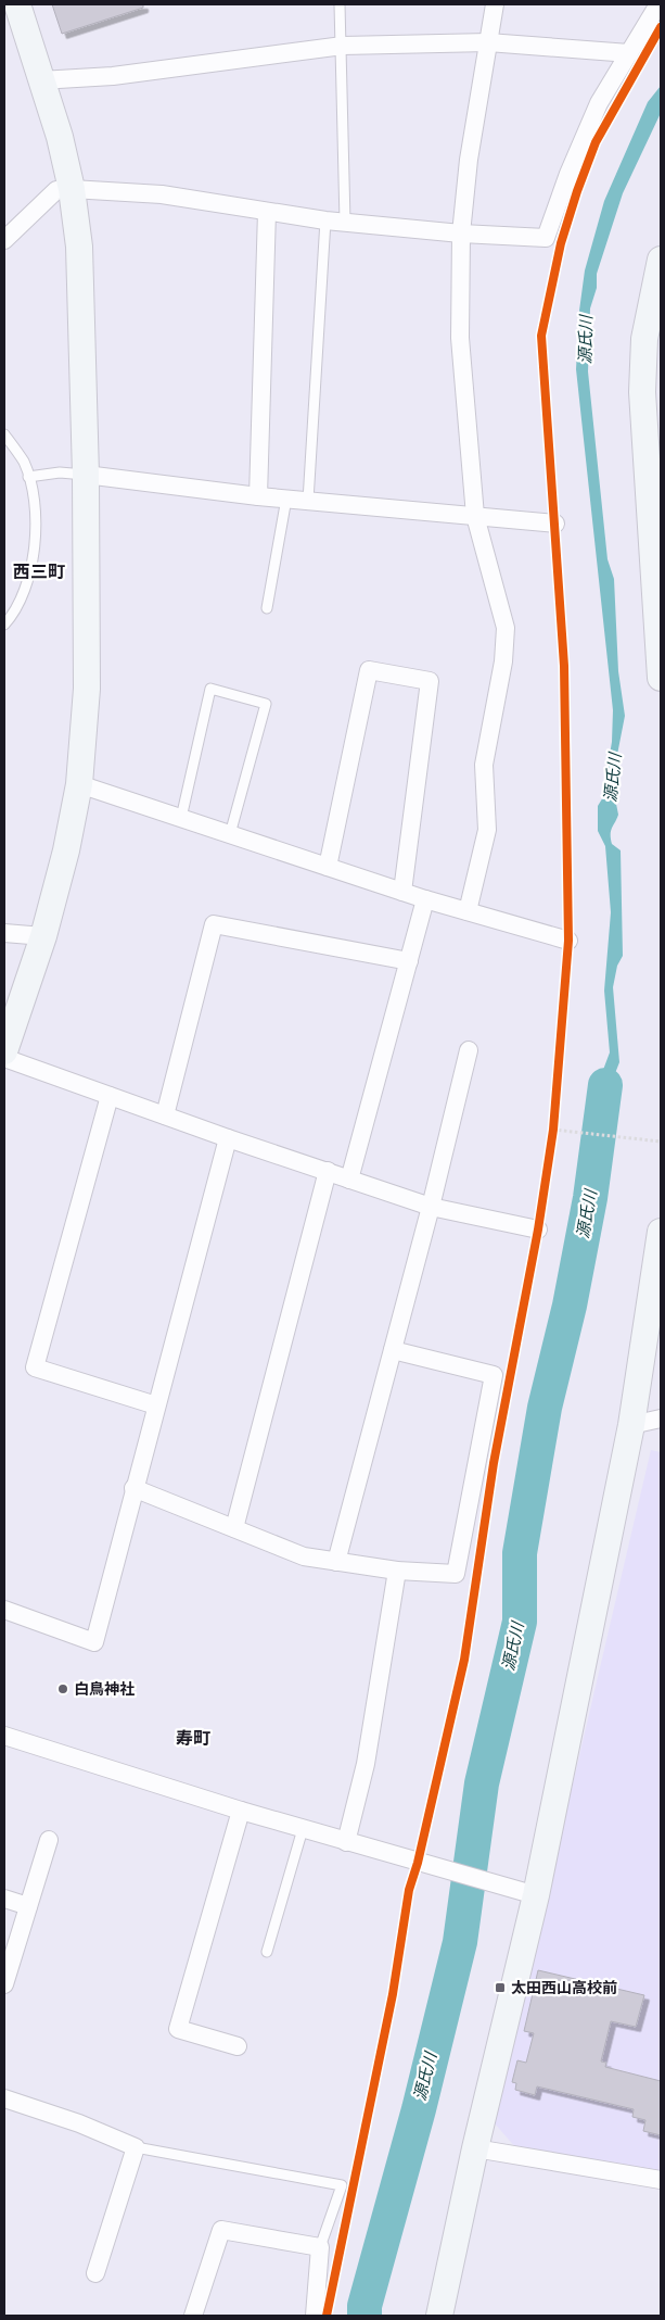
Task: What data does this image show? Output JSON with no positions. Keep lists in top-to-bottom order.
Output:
{
  "districts": ["西三町", "寿町"],
  "water": ["源氏川"],
  "places": {
    "other": ["白鳥神社"],
    "transit": ["太田西山高校前"]
  }
}
